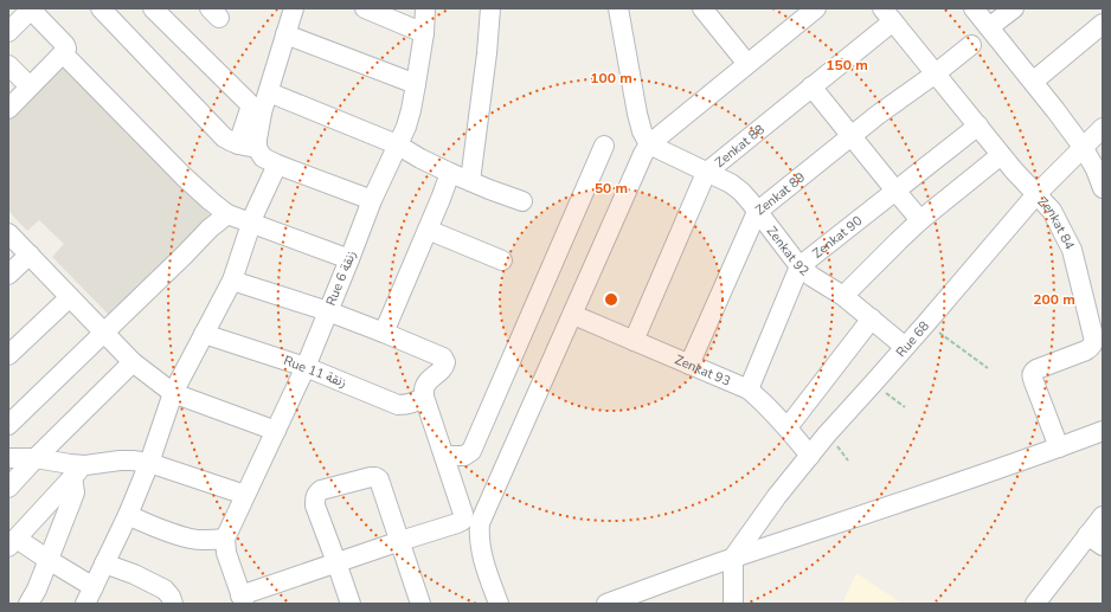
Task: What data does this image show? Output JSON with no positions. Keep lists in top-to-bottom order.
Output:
{
  "streets": {
    "street": [
      "Zenkat 88",
      "Zenkat 89",
      "Zenkat 84",
      "Zenkat 90",
      "Zenkat 92",
      "Rue 6 زنقة",
      "Rue 68",
      "Zenkat 93",
      "Rue 11 زنقة"
    ]
  },
  "crossings": [
    ["Zenkat 88", "Zenkat 84"],
    ["Zenkat 88", "Zenkat 92"],
    ["Zenkat 88", "Zenkat 93"],
    ["Zenkat 89", "Zenkat 84"],
    ["Zenkat 89", "Zenkat 92"],
    ["Zenkat 89", "Zenkat 93"],
    ["Zenkat 84", "Zenkat 90"],
    ["Zenkat 84", "Rue 68"],
    ["Zenkat 90", "Zenkat 92"],
    ["Zenkat 90", "Zenkat 93"],
    ["Zenkat 92", "Rue 68"],
    ["Rue 6 زنقة", "Rue 11 زنقة"],
    ["Rue 68", "Zenkat 93"]
  ],
  "rings": [
    "150 m",
    "100 m",
    "50 m",
    "200 m"
  ]
}
